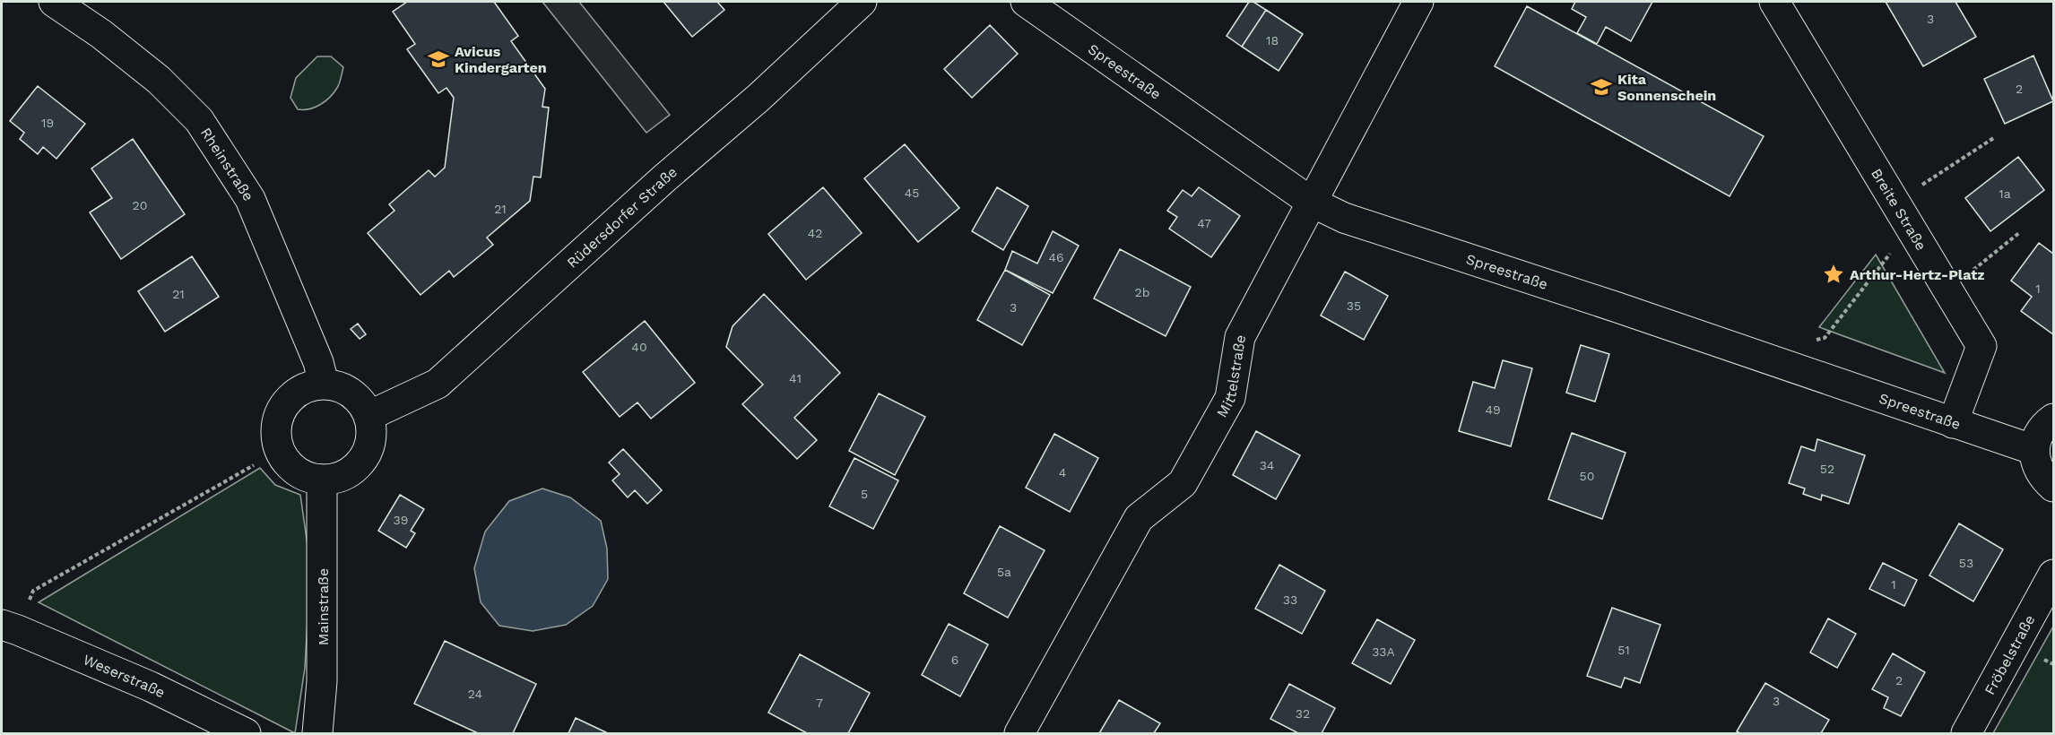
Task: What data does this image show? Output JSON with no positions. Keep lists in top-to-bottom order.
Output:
{
  "streets": {
    "street": [
      "Spreestraße",
      "Rheinstraße",
      "Breite Straße",
      "Rüdersdorfer Straße",
      "Mittelstraße",
      "Mainstraße",
      "Fröbelstraße",
      "Weserstraße"
    ]
  },
  "crossings": [
    ["Spreestraße", "Breite Straße"],
    ["Spreestraße", "Mittelstraße"],
    ["Rheinstraße", "Rüdersdorfer Straße"],
    ["Rheinstraße", "Mainstraße"],
    ["Rüdersdorfer Straße", "Mainstraße"]
  ],
  "places": {
    "school or university": ["Avicus Kindergarten", "Kita Sonnenschein"],
    "place": ["Arthur-Hertz-Platz"]
  },
  "house_numbers": [
    "3",
    "18",
    "2",
    "19",
    "45",
    "1a",
    "20",
    "21",
    "47",
    "42",
    "46",
    "1",
    "2b",
    "21",
    "35",
    "3",
    "40",
    "41",
    "49",
    "34",
    "52",
    "4",
    "50",
    "5",
    "39",
    "53",
    "5a",
    "1",
    "33",
    "51",
    "33A",
    "6",
    "2",
    "24",
    "3",
    "7",
    "32"
  ]
}
